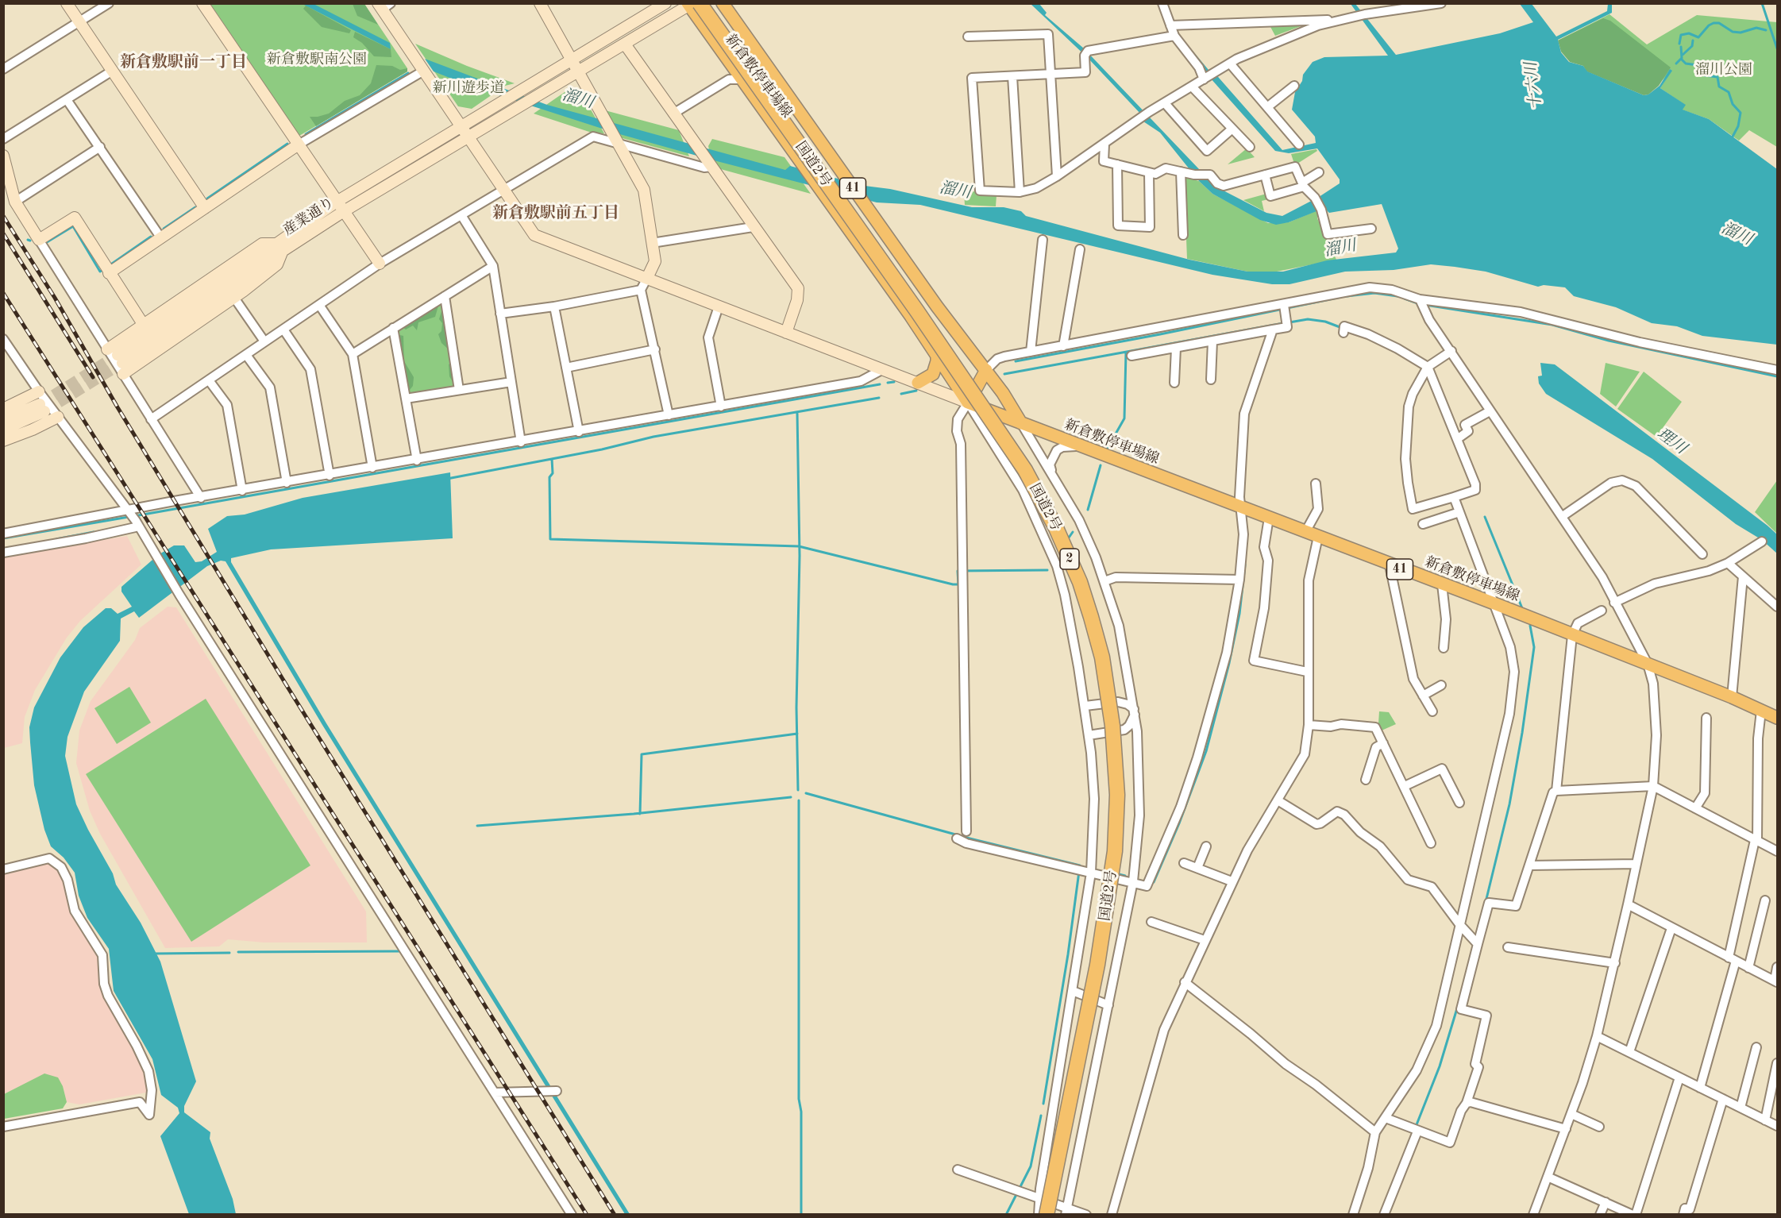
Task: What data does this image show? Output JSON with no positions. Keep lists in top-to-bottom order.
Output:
{
  "streets": {
    "highway": ["国道2号", "2"],
    "main road": ["新倉敷停車場線", "41"],
    "street": ["産業通り"]
  },
  "crossings": [
    ["新倉敷停車場線", "国道2号"]
  ],
  "districts": ["新倉敷駅前一丁目", "新倉敷駅前五丁目"],
  "water": ["十六川", "溜川", "理川"],
  "parks": ["新倉敷駅南公園", "溜川公園", "新川遊歩道"]
}
